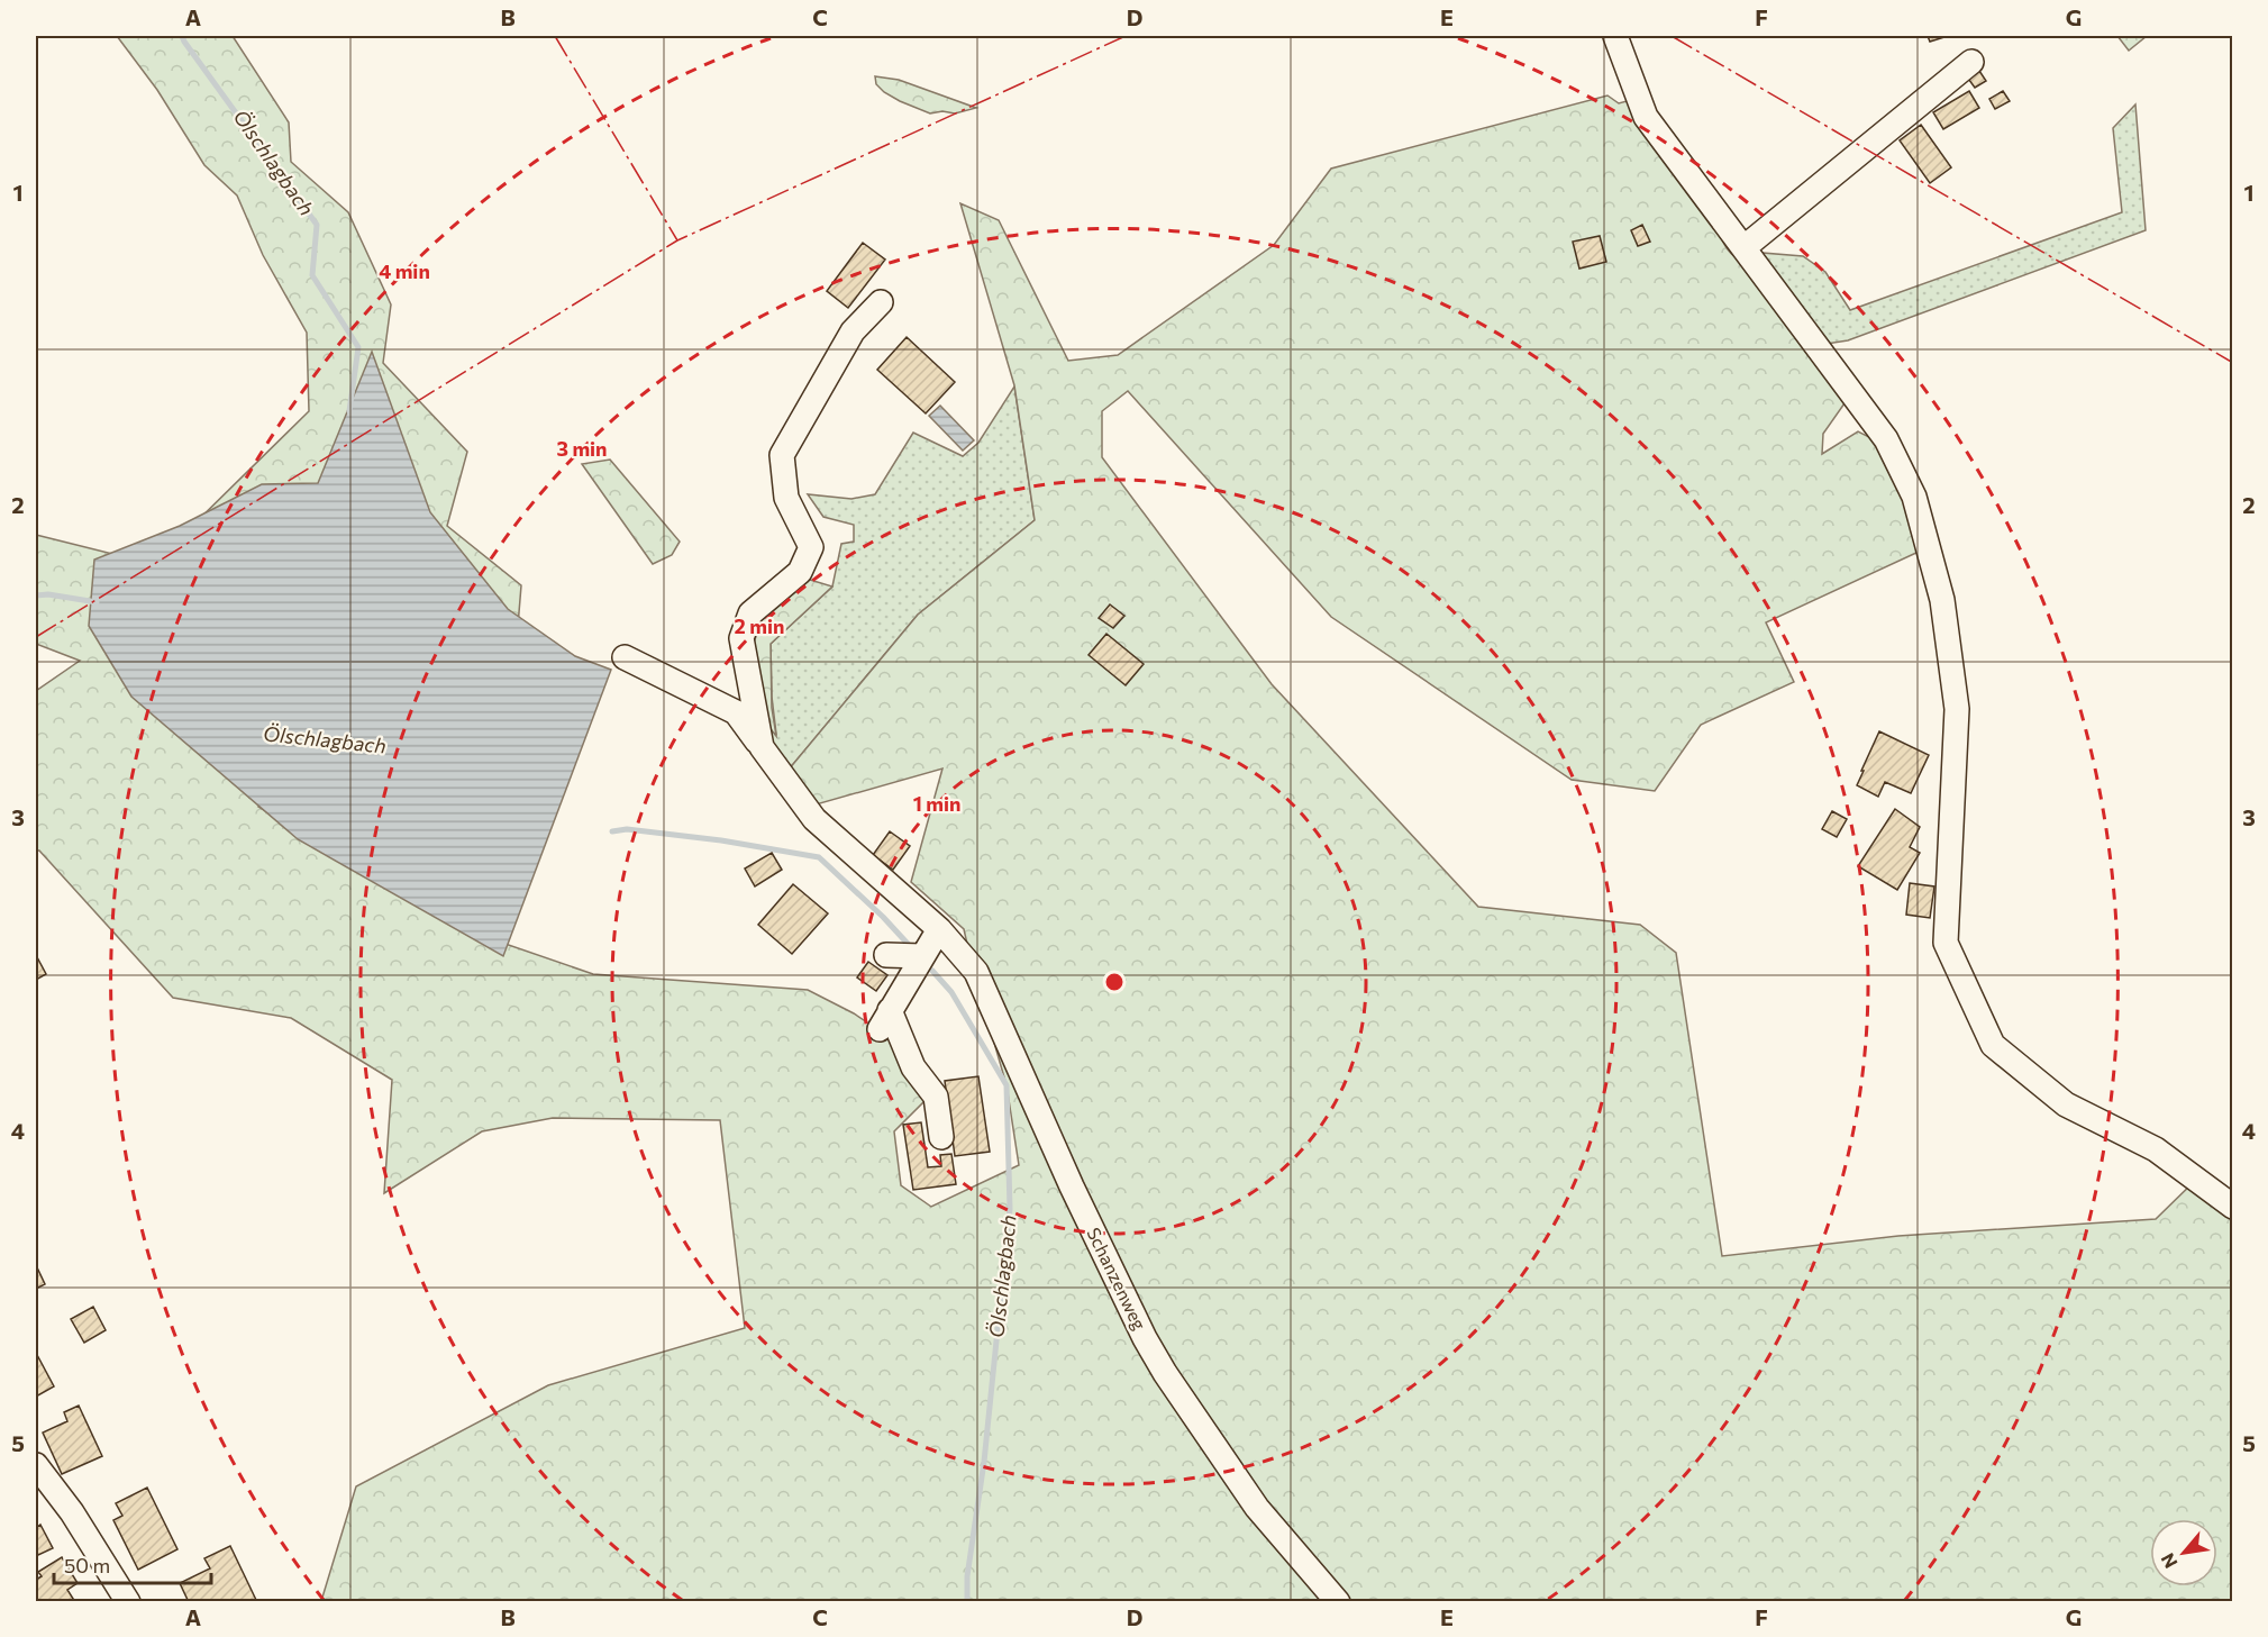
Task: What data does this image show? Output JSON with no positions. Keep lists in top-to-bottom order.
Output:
{
  "streets": {
    "street": ["Schanzenweg"]
  },
  "water": ["Ölschlagbach"],
  "scale_bar": "50 m",
  "north": "bottom left",
  "grid": {
    "columns": [
      "A",
      "B",
      "C",
      "D",
      "E",
      "F",
      "G"
    ],
    "rows": [
      "1",
      "2",
      "3",
      "4",
      "5"
    ]
  },
  "rings": [
    "4 min",
    "3 min",
    "2 min",
    "1 min"
  ]
}
